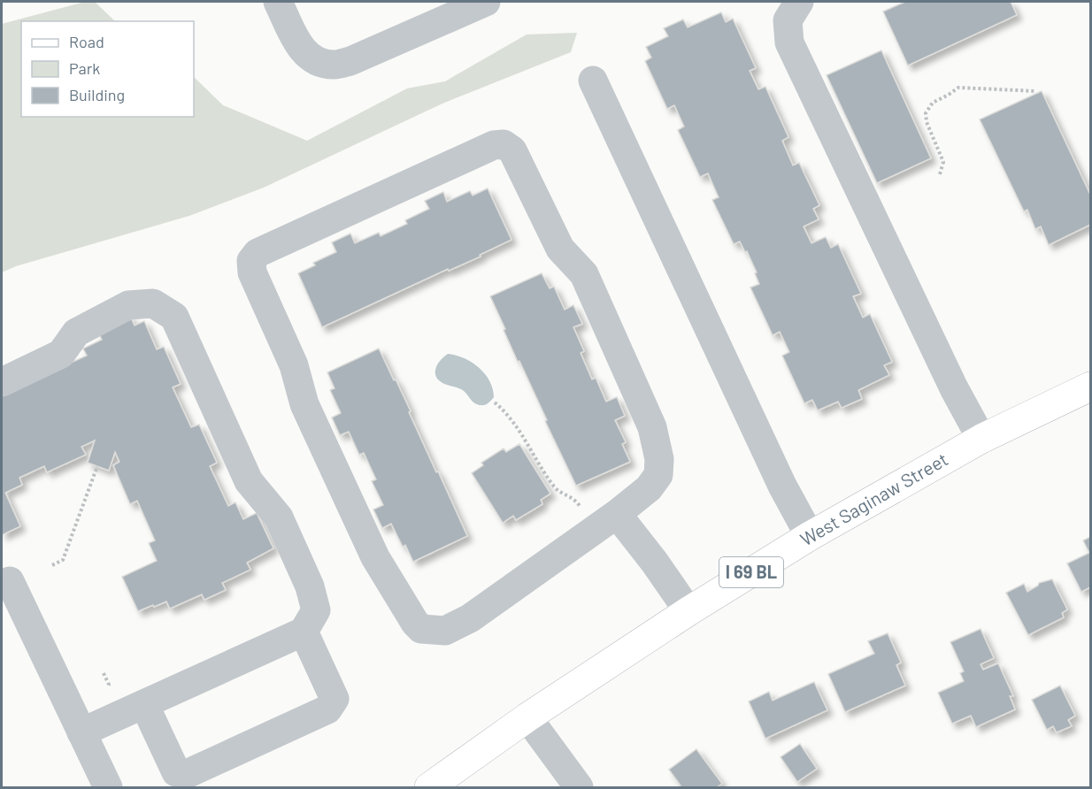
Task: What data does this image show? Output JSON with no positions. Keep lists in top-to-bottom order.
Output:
{
  "streets": {
    "main road": ["West Saginaw Street", "I 69 BL"]
  },
  "legend": ["Road", "Park", "Building"]
}
